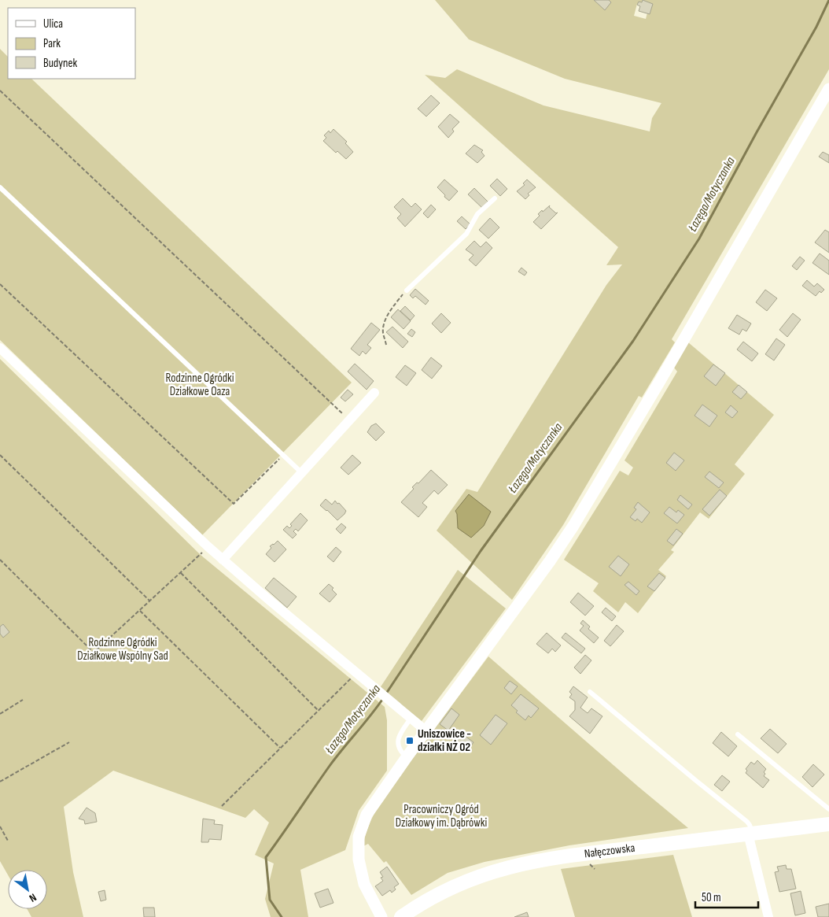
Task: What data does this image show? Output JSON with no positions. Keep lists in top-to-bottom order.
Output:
{
  "streets": {
    "main road": ["Nałęczowska"]
  },
  "water": ["Łazęga/Motyczanka"],
  "parks": ["Rodzinne Ogródki Działkowe Oaza", "Rodzinne Ogródki Działkowe Wspólny Sad", "Pracowniczy Ogród Działkowy im. Dąbrówki"],
  "places": {
    "transit": ["Uniszowice - działki NŻ 02"]
  },
  "legend": ["Ulica", "Park", "Budynek"],
  "scale_bar": "50 m",
  "north": "bottom right"
}
